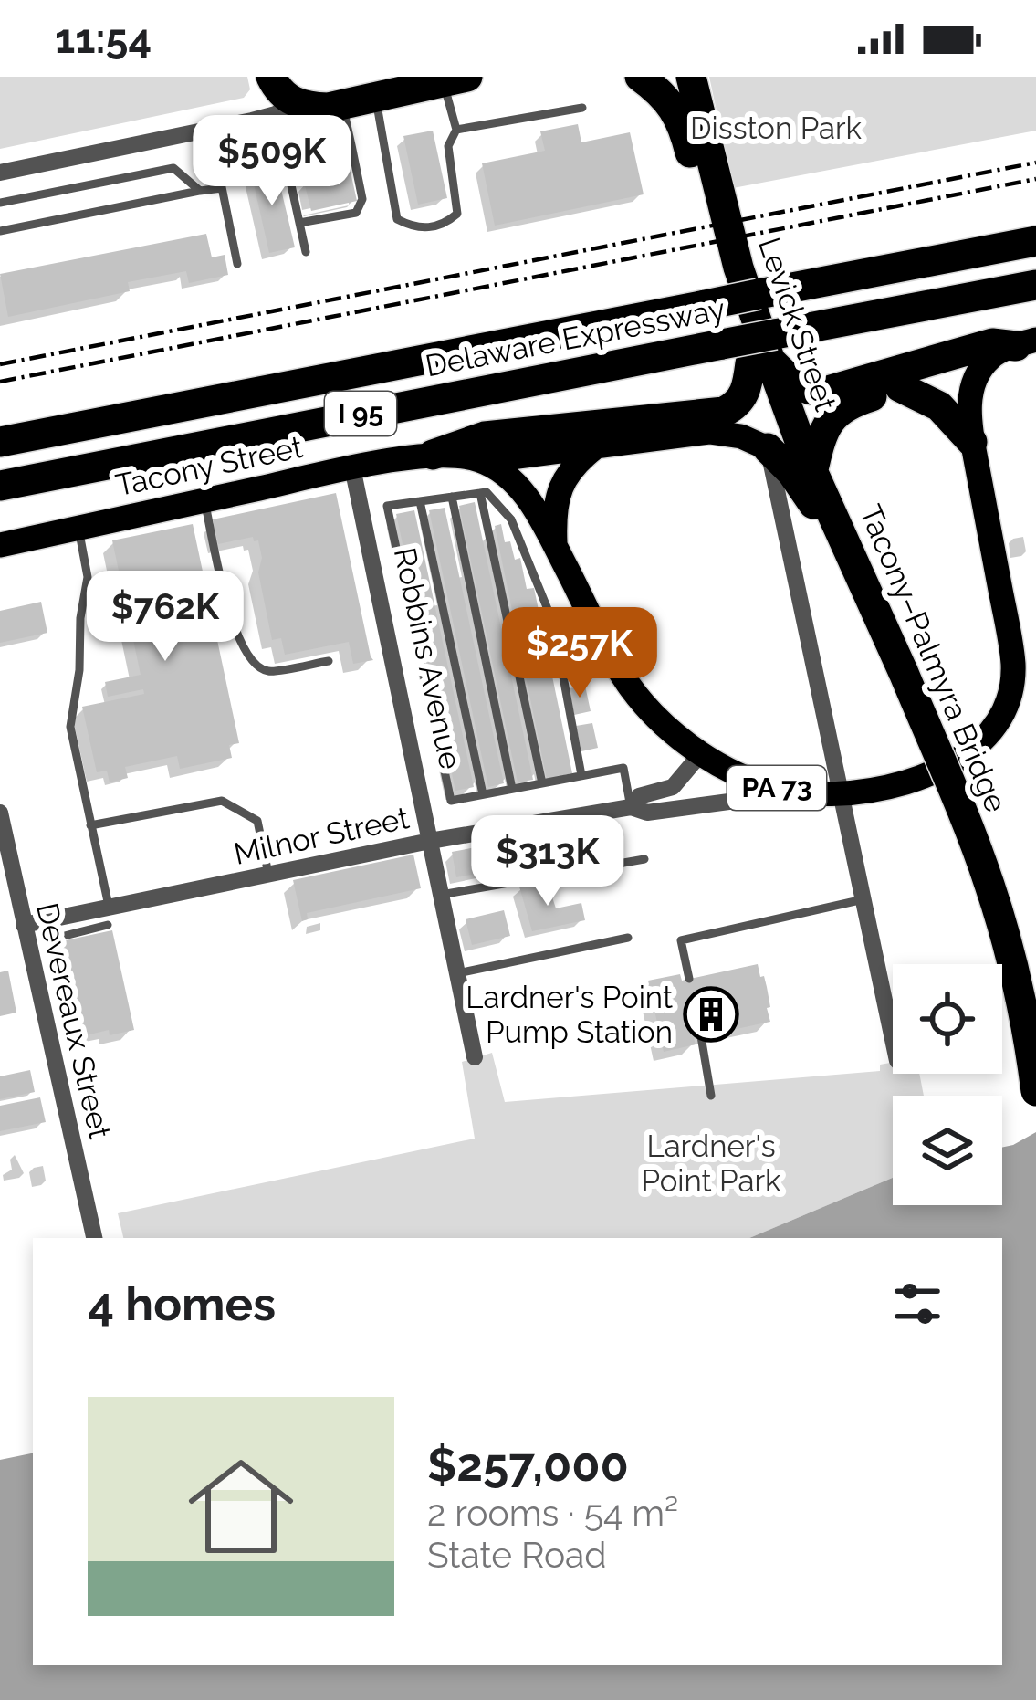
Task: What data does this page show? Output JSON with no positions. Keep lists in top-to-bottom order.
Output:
{
  "streets": {
    "highway": [
      "Levick Street",
      "Delaware Expressway",
      "I 95",
      "Tacony–Palmyra Bridge"
    ],
    "main road": ["Tacony Street", "PA 73"],
    "street": ["Robbins Avenue", "Milnor Street", "Devereaux Street"]
  },
  "crossings": [
    ["Levick Street", "Delaware Expressway"],
    ["Levick Street", "Tacony–Palmyra Bridge"],
    ["Tacony Street", "Robbins Avenue"],
    ["Robbins Avenue", "Milnor Street"],
    ["PA 73", "Milnor Street"],
    ["Milnor Street", "Devereaux Street"]
  ],
  "parks": ["Disston Park", "Lardner's Point Park"],
  "places": {
    "building": ["Lardner's Point Pump Station"]
  },
  "page": {
    "status": "11:54",
    "price": [
      "$509K",
      "$762K",
      "$257K",
      "$313K"
    ],
    "heading": "4 homes",
    "list": [
      {
        "name": "$257,000",
        "note": "2 rooms · 54 m² · State Road"
      }
    ]
  }
}
